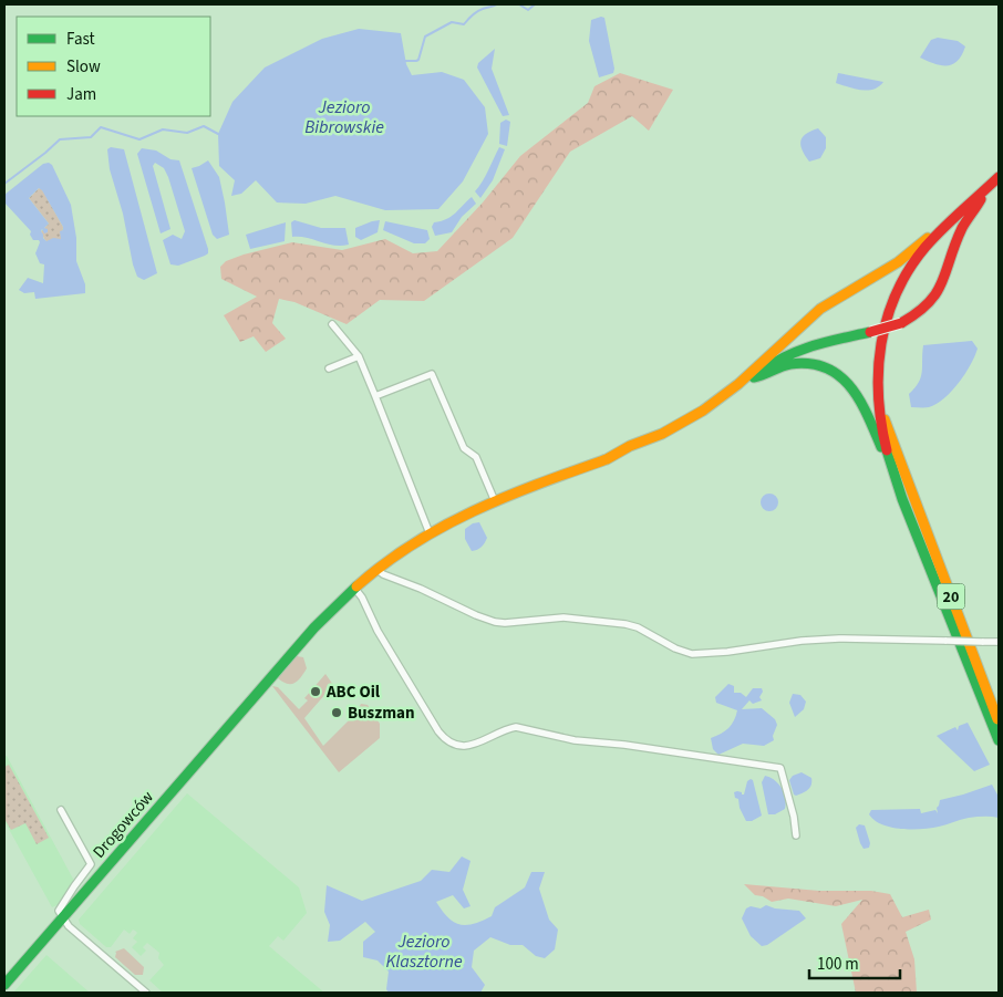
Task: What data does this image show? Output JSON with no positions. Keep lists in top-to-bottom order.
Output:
{
  "streets": {
    "main road": ["20", "Drogowców"]
  },
  "water": ["Jezioro Bibrowskie", "Jezioro Klasztorne"],
  "places": ["ABC Oil", "Buszman"],
  "legend": ["Fast", "Slow", "Jam"],
  "scale_bar": "100 m"
}
